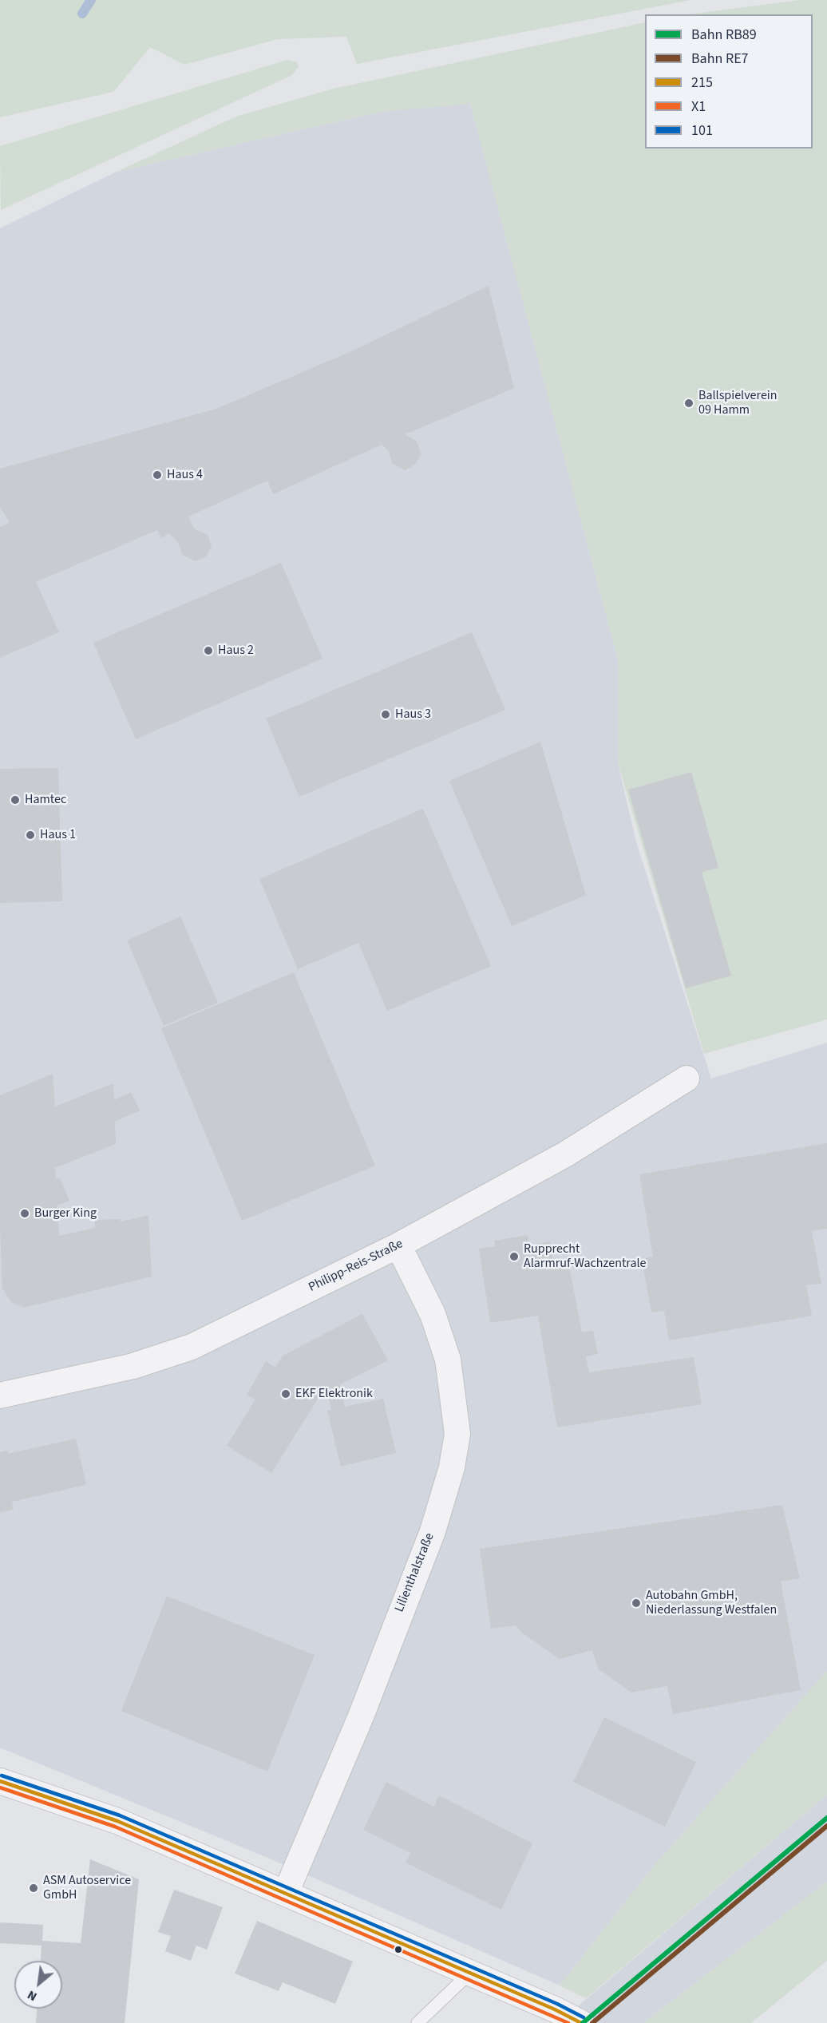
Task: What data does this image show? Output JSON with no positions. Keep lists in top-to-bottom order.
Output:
{
  "streets": {
    "street": ["Philipp-Reis-Straße", "Lilienthalstraße"]
  },
  "crossings": [
    ["Philipp-Reis-Straße", "Lilienthalstraße"]
  ],
  "places": [
    "Ballspielverein 09 Hamm",
    "Haus 4",
    "Haus 2",
    "Haus 3",
    "Hamtec",
    "Haus 1",
    "Burger King",
    "Rupprecht Alarmruf-Wachzentrale",
    "EKF Elektronik",
    "Autobahn GmbH, Niederlassung Westfalen",
    "ASM Autoservice GmbH"
  ],
  "lines": [
    "transit line 101",
    "transit line 215",
    "transit line X1",
    "rail line RB89",
    "rail line RE7"
  ],
  "legend": [
    "Bahn RB89",
    "Bahn RE7",
    "215",
    "X1",
    "101"
  ],
  "north": "bottom left"
}
